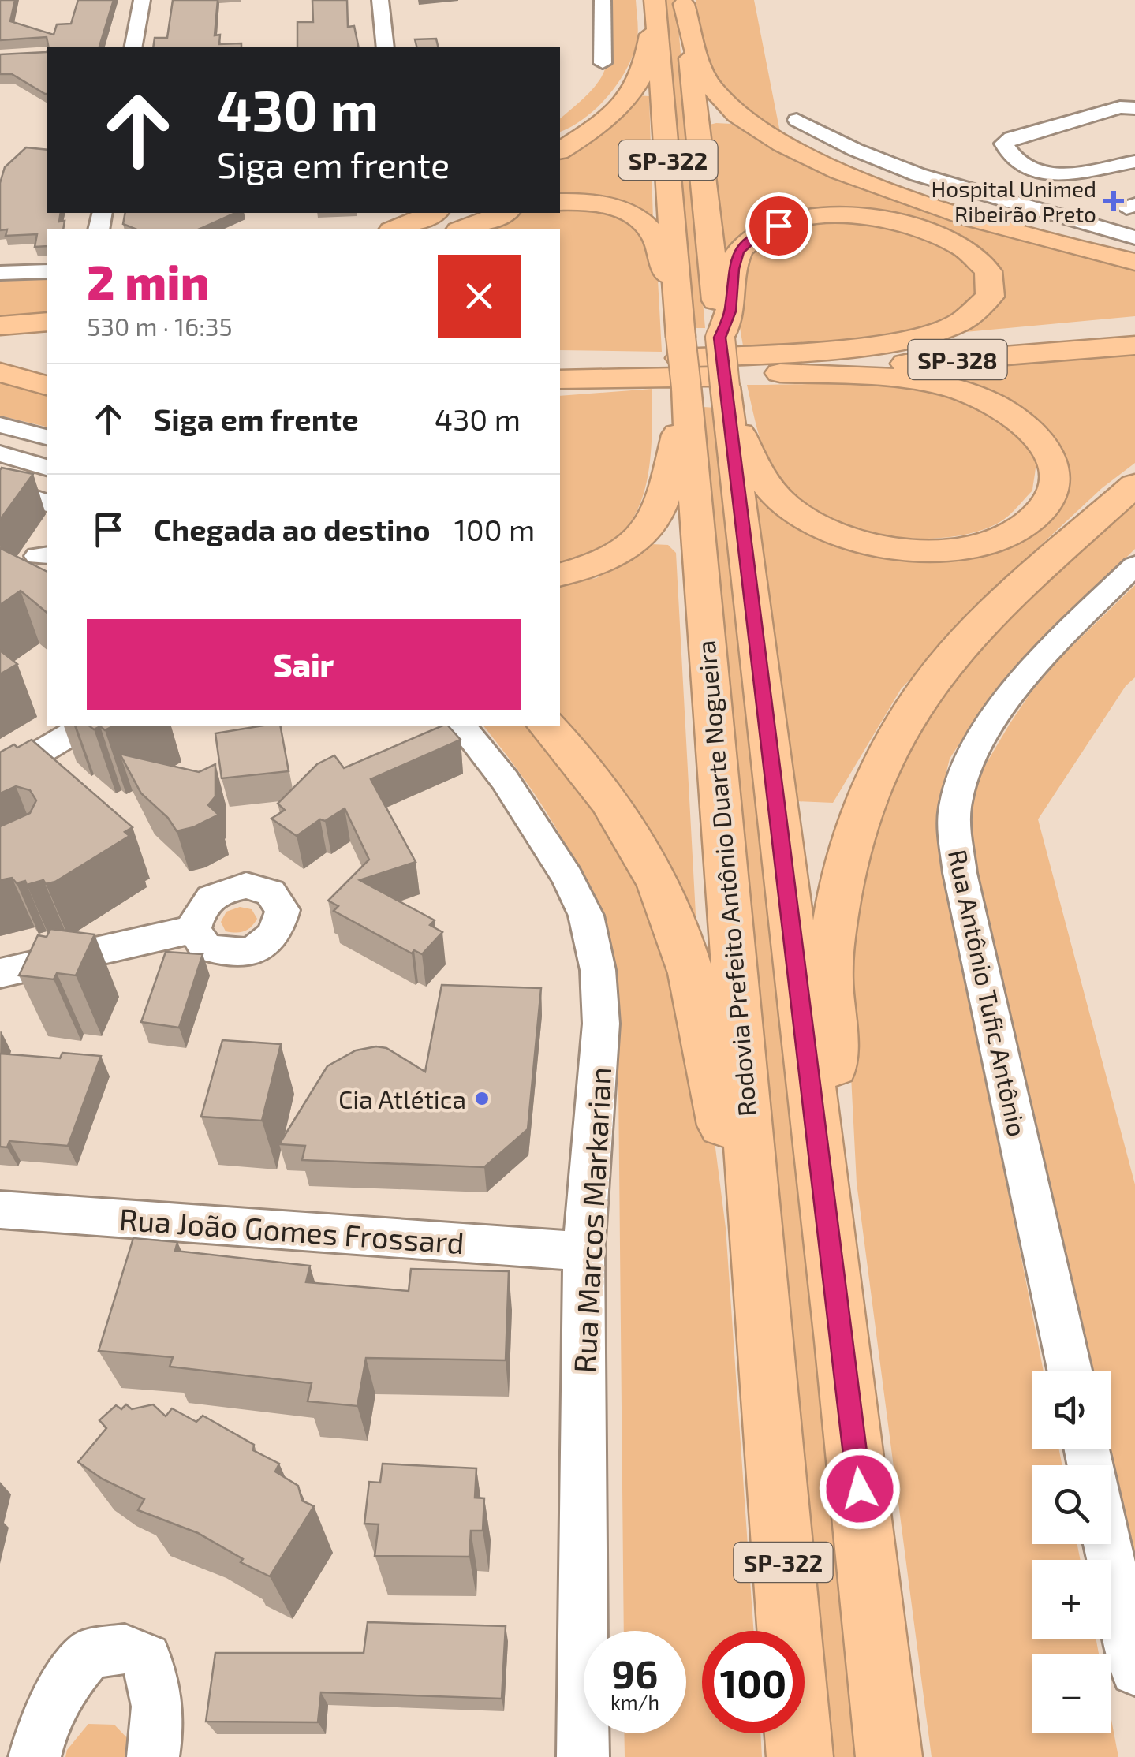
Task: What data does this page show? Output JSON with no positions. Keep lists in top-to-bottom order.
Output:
{
  "streets": {
    "highway": ["SP-322", "SP-328", "Rodovia Prefeito Antônio Duarte Nogueira"],
    "street": ["Rua Antônio Tufic Antônio", "Rua Marcos Markarian", "Rua João Gomes Frossard"]
  },
  "crossings": [
    ["SP-328", "Rodovia Prefeito Antônio Duarte Nogueira"],
    ["Rua Marcos Markarian", "Rua João Gomes Frossard"]
  ],
  "places": {
    "health": ["Hospital Unimed Ribeirão Preto"],
    "other": ["Cia Atlética"]
  },
  "page": {
    "turn": ["430 m", "Siga em frente"],
    "heading": ["2 min", "530 m · 16:35"],
    "list": [
      {
        "name": "Siga em frente",
        "value": "430 m"
      },
      {
        "name": "Chegada ao destino",
        "value": "100 m"
      }
    ],
    "buttons": "Sair",
    "map_buttons": ["+", "−"],
    "speed": "96 km/h",
    "limit": "100"
  }
}
